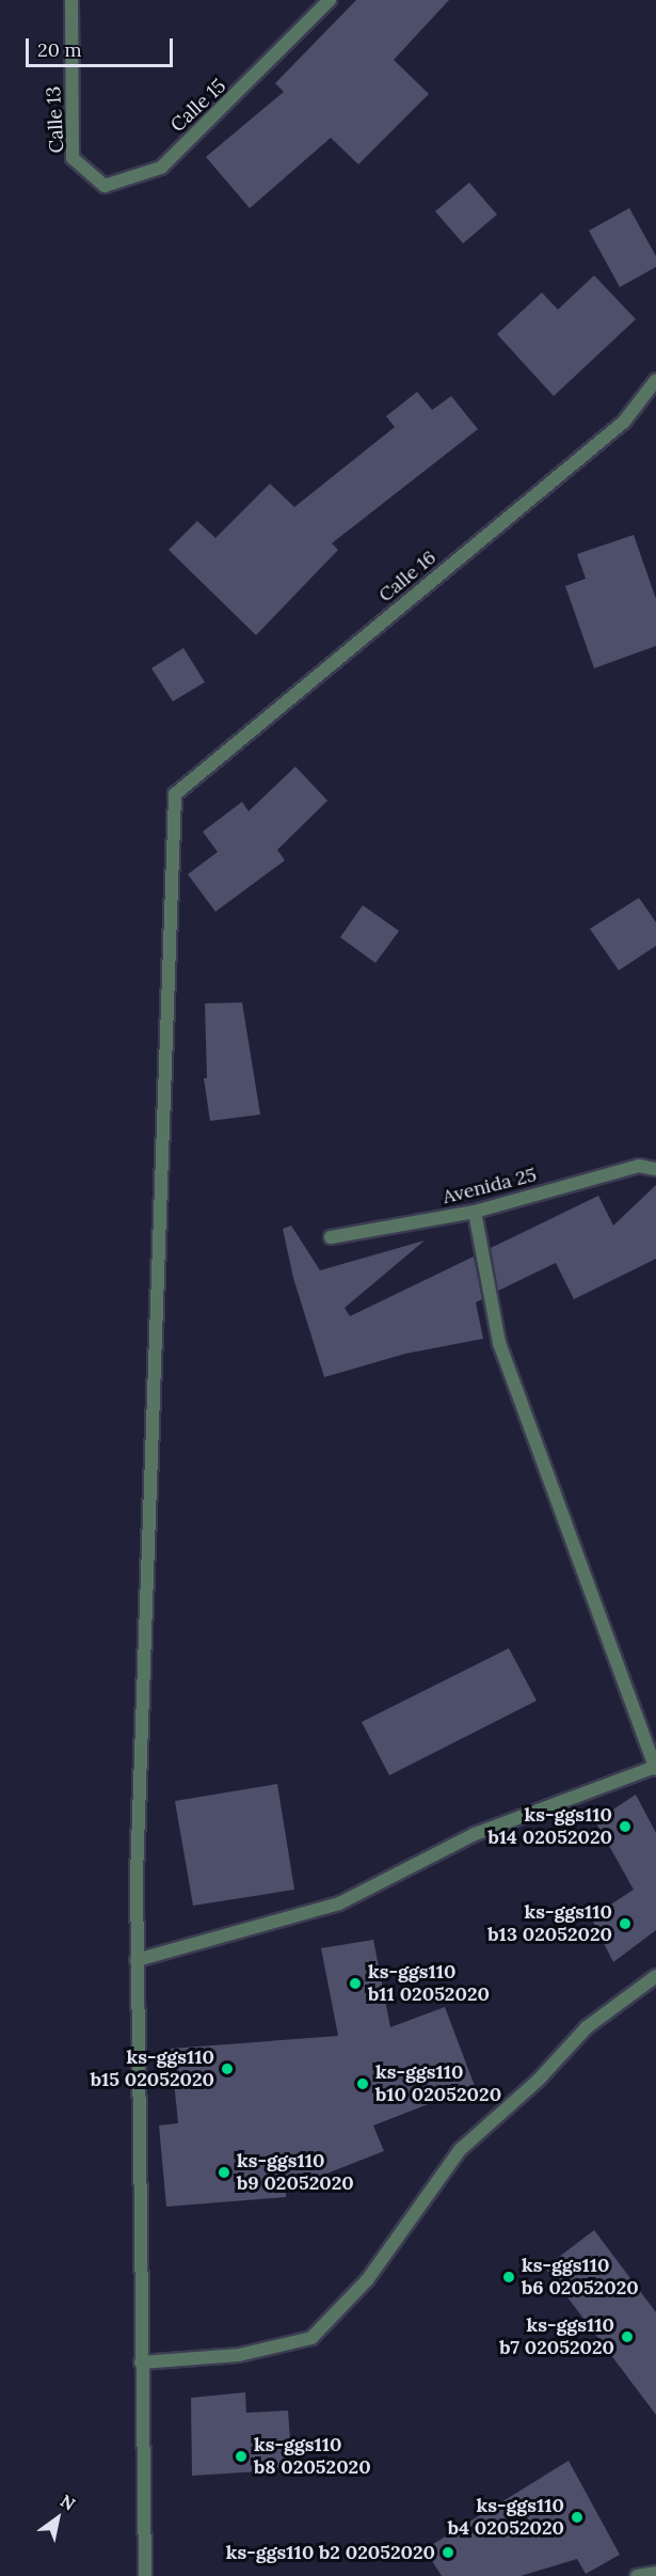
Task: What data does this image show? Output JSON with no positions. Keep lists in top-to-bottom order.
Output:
{
  "streets": {
    "street": [
      "Calle 15",
      "Calle 13",
      "Calle 16",
      "Avenida 25"
    ]
  },
  "crossings": [
    ["Calle 15", "Calle 13"]
  ],
  "places": [
    "ks-ggs110 b14 02052020",
    "ks-ggs110 b13 02052020",
    "ks-ggs110 b11 02052020",
    "ks-ggs110 b15 02052020",
    "ks-ggs110 b10 02052020",
    "ks-ggs110 b9 02052020",
    "ks-ggs110 b6 02052020",
    "ks-ggs110 b7 02052020",
    "ks-ggs110 b8 02052020",
    "ks-ggs110 b4 02052020",
    "ks-ggs110 b2 02052020"
  ],
  "scale_bar": "20 m",
  "north": "top right"
}
